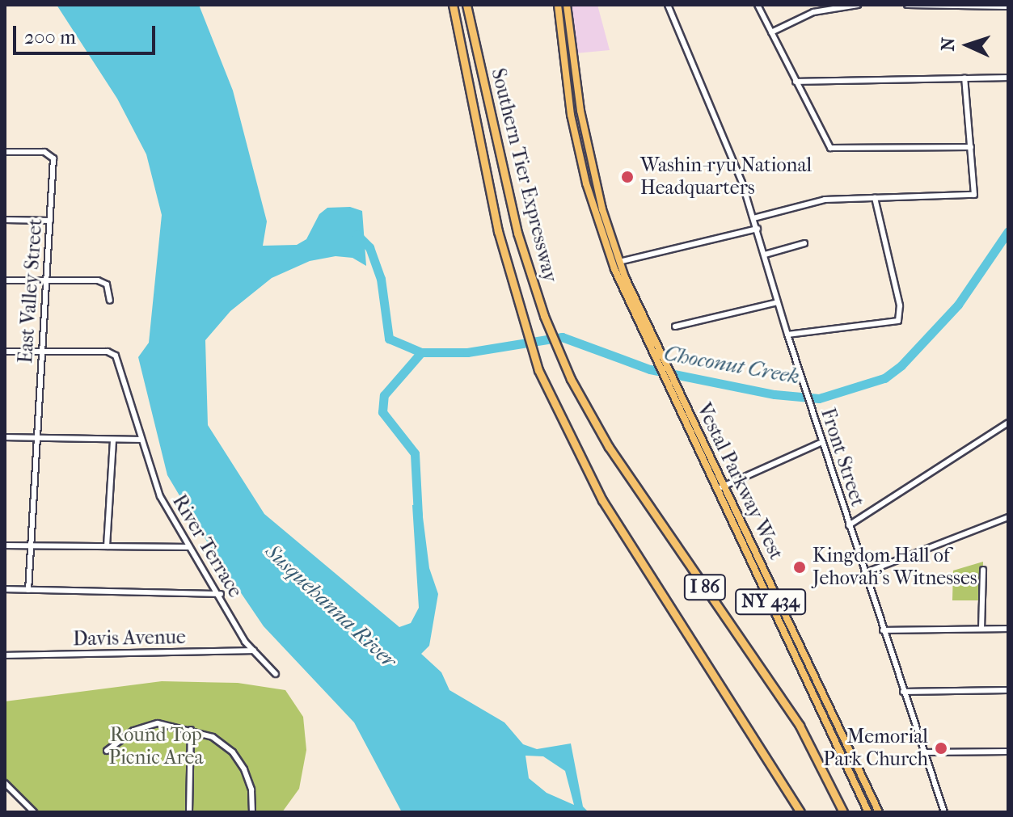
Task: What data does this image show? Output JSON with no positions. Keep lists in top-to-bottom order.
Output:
{
  "streets": {
    "highway": ["Southern Tier Expressway", "I 86"],
    "main road": ["Vestal Parkway West", "NY 434"],
    "street": [
      "East Valley Street",
      "Front Street",
      "River Terrace",
      "Davis Avenue"
    ]
  },
  "crossings": [
    ["East Valley Street", "River Terrace"],
    ["River Terrace", "Davis Avenue"]
  ],
  "water": ["Choconut Creek", "Susquehanna River"],
  "parks": ["Round Top Picnic Area"],
  "places": ["Washin-ryu National Headquarters", "Kingdom Hall of Jehovah’s Witnesses", "Memorial Park Church"],
  "scale_bar": "200 m",
  "north": "left"
}
